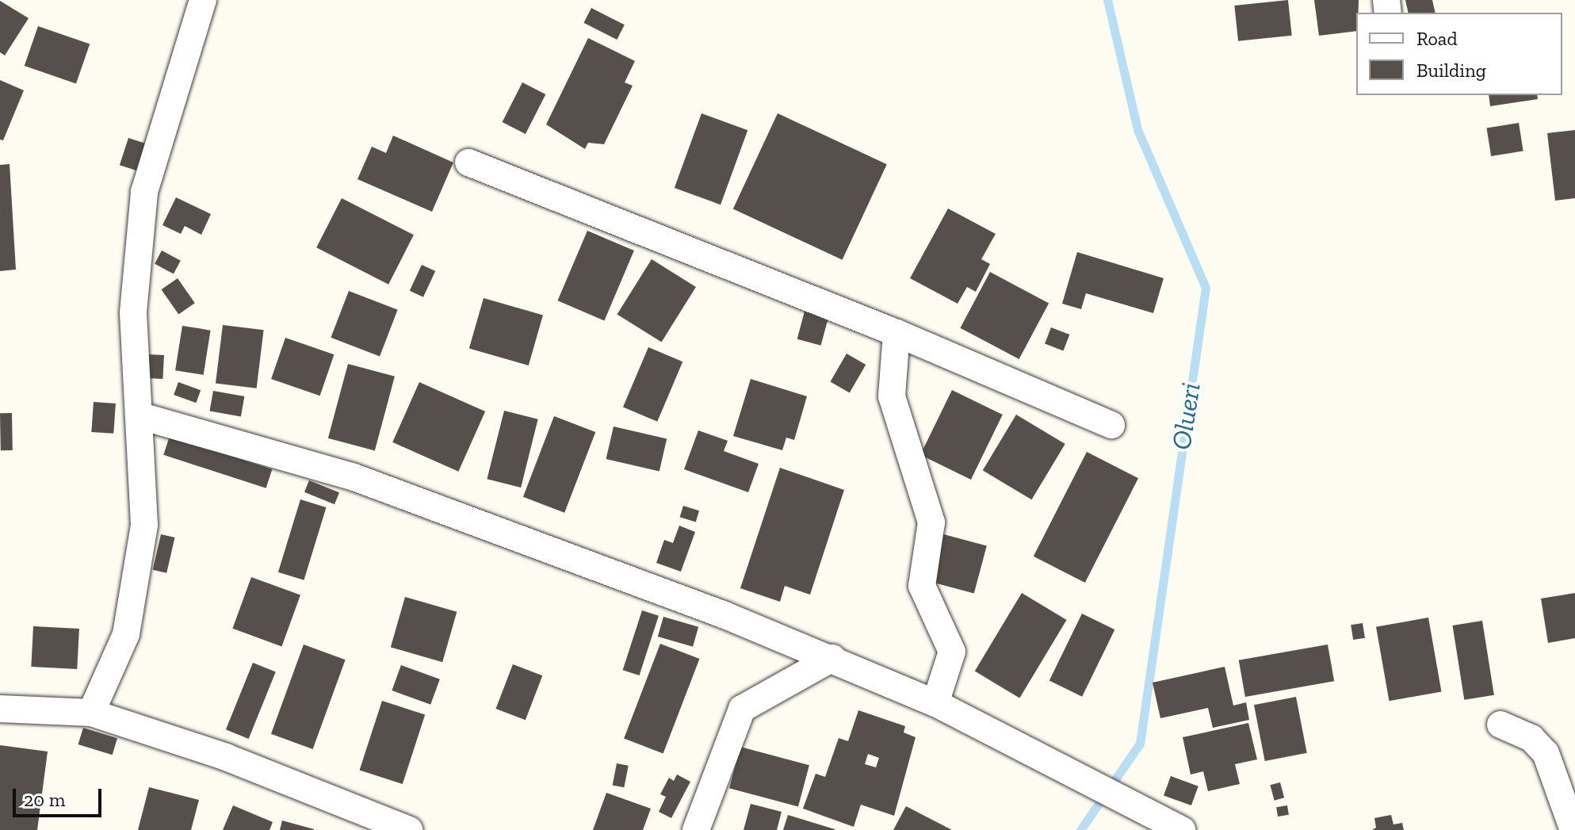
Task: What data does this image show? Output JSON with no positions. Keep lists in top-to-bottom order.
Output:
{
  "water": ["Olueri"],
  "legend": ["Road", "Building"],
  "scale_bar": "20 m"
}
